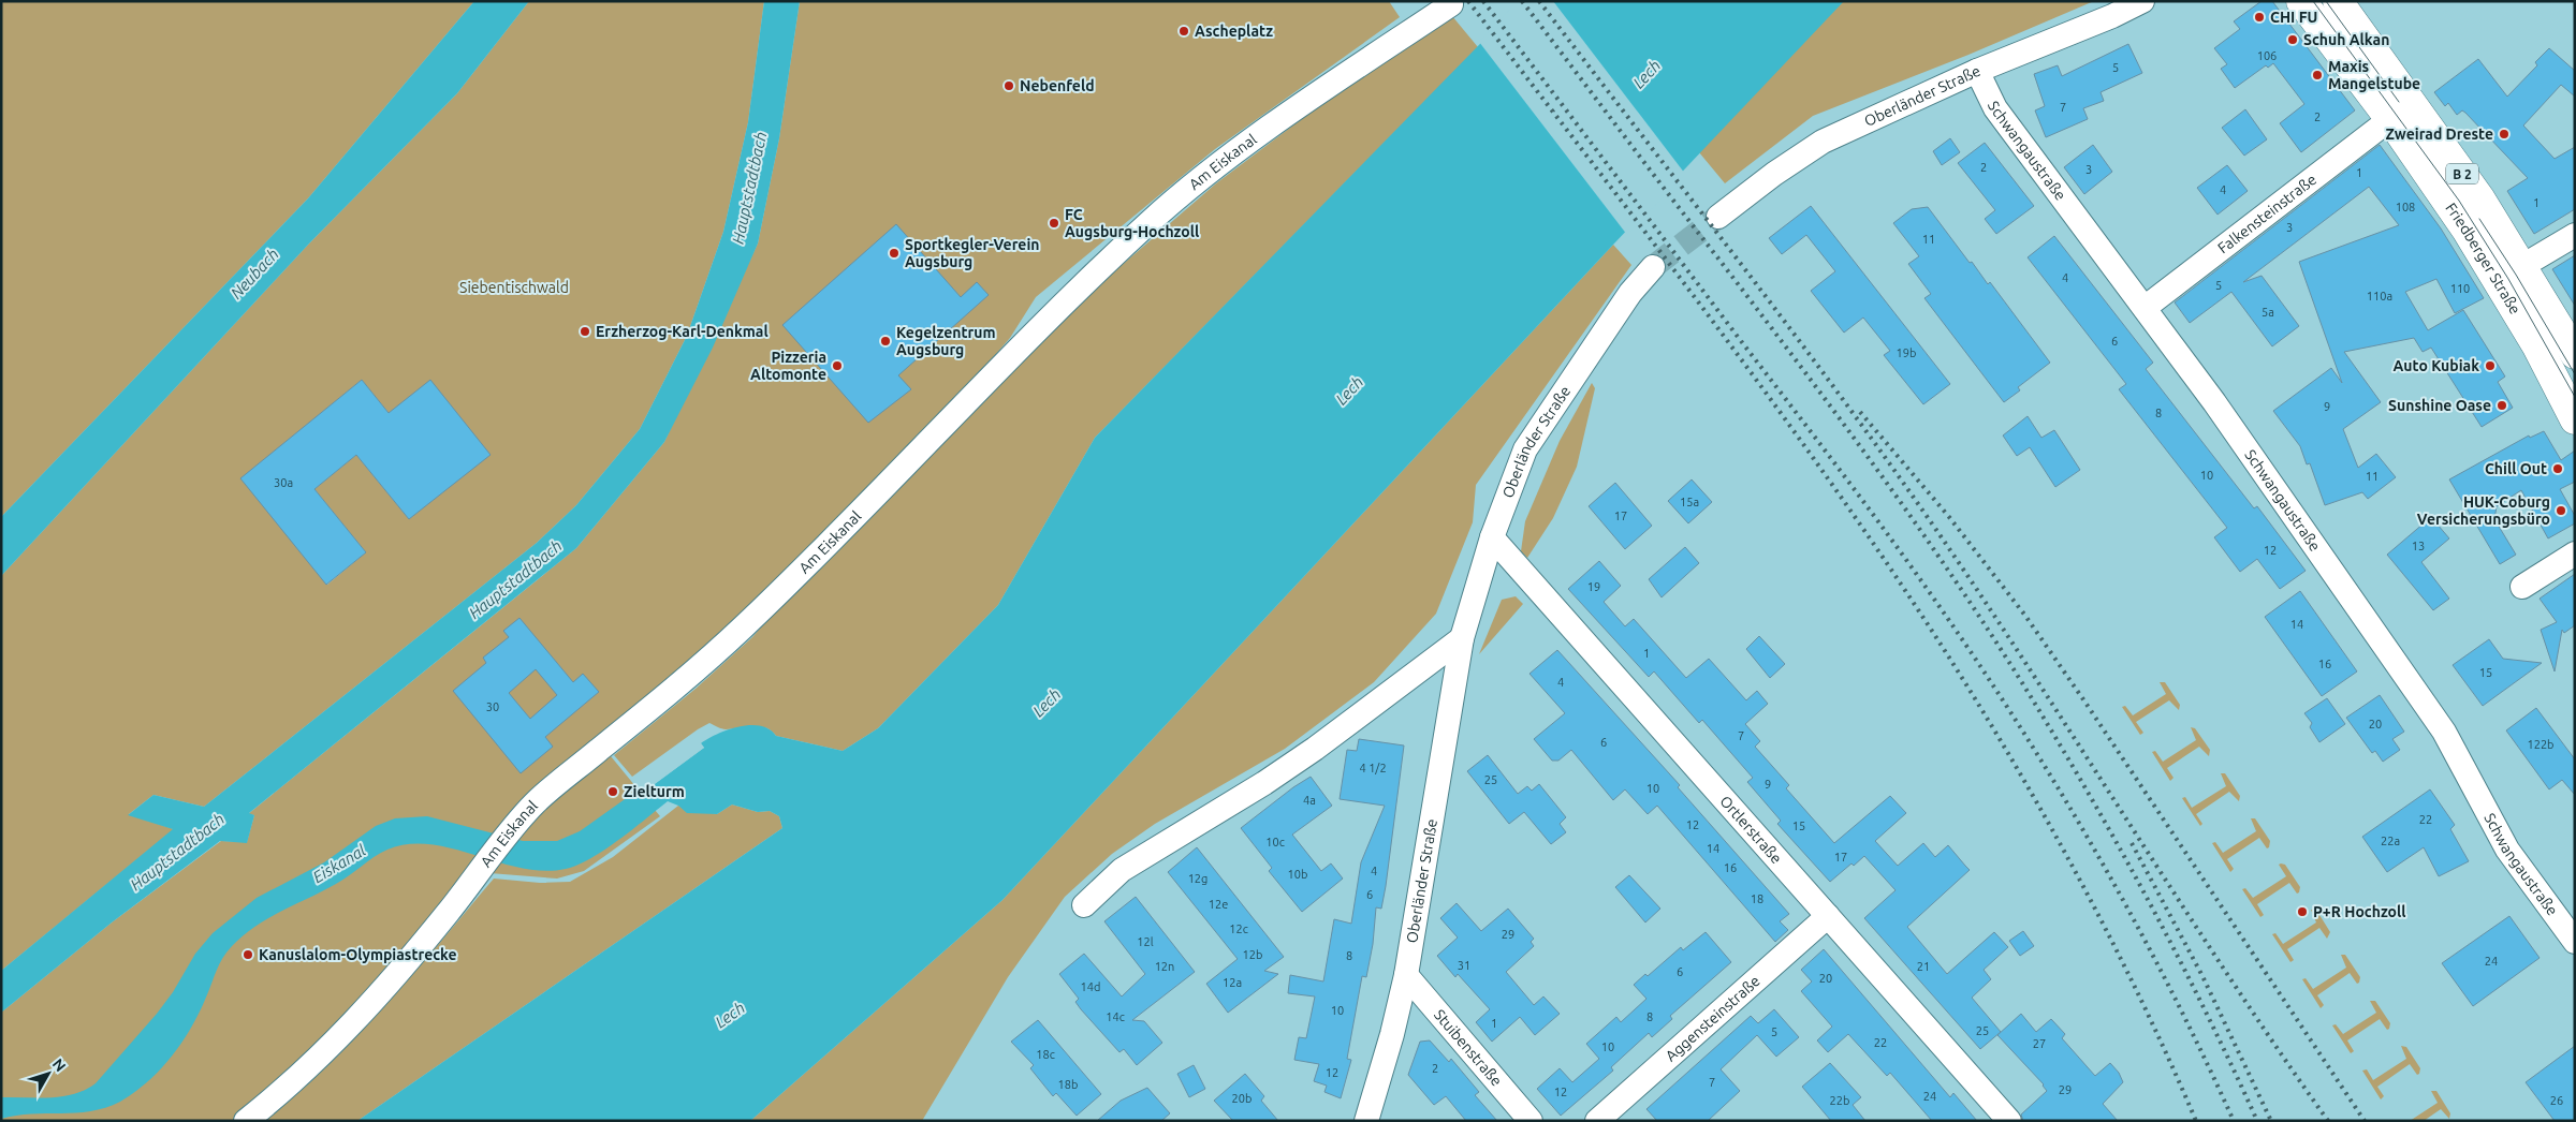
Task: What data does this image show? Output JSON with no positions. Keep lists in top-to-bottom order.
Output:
{
  "streets": {
    "main road": ["B 2", "Friedberger Straße"],
    "street": [
      "Oberländer Straße",
      "Schwangaustraße",
      "Am Eiskanal",
      "Falkensteinstraße",
      "Ortlerstraße",
      "Aggensteinstraße",
      "Stuibenstraße"
    ]
  },
  "crossings": [
    ["Oberländer Straße", "Schwangaustraße"],
    ["Oberländer Straße", "Ortlerstraße"],
    ["Oberländer Straße", "Stuibenstraße"],
    ["Schwangaustraße", "Falkensteinstraße"],
    ["Falkensteinstraße", "Friedberger Straße"],
    ["Ortlerstraße", "Aggensteinstraße"]
  ],
  "water": [
    "Lech",
    "Hauptstadtbach",
    "Neubach",
    "Eiskanal"
  ],
  "parks": ["Siebentischwald"],
  "places": [
    "CHI FU",
    "Ascheplatz",
    "Schuh Alkan",
    "Maxis Mangelstube",
    "Nebenfeld",
    "Zweirad Dreste",
    "FC Augsburg-Hochzoll",
    "Sportkegler-Verein Augsburg",
    "Erzherzog-Karl-Denkmal",
    "Kegelzentrum Augsburg",
    "Pizzeria Altomonte",
    "Auto Kubiak",
    "Sunshine Oase",
    "Chill Out",
    "HUK-Coburg Versicherungsbüro",
    "Zielturm",
    "P+R Hochzoll",
    "Kanuslalom-Olympiastrecke"
  ],
  "house_numbers": [
    "106",
    "5",
    "7",
    "2",
    "2",
    "3",
    "1",
    "4",
    "1",
    "108",
    "3",
    "11",
    "4",
    "5",
    "110",
    "110a",
    "5a",
    "6",
    "19b",
    "9",
    "8",
    "10",
    "11",
    "30a",
    "15a",
    "17",
    "13",
    "12",
    "19",
    "14",
    "1",
    "16",
    "15",
    "4",
    "30",
    "20",
    "7",
    "6",
    "122b",
    "4 1/2",
    "25",
    "9",
    "10",
    "4a",
    "22",
    "12",
    "15",
    "22a",
    "10c",
    "14",
    "17",
    "16",
    "4",
    "10b",
    "12g",
    "6",
    "18",
    "12e",
    "12c",
    "29",
    "12l",
    "12b",
    "8",
    "24",
    "31",
    "12n",
    "21",
    "6",
    "20",
    "12a",
    "14d",
    "10",
    "14c",
    "8",
    "1",
    "25",
    "5",
    "22",
    "27",
    "10",
    "18c",
    "2",
    "12",
    "7",
    "18b",
    "29",
    "12",
    "24",
    "20b",
    "22b",
    "26"
  ],
  "north": "top right"
}
